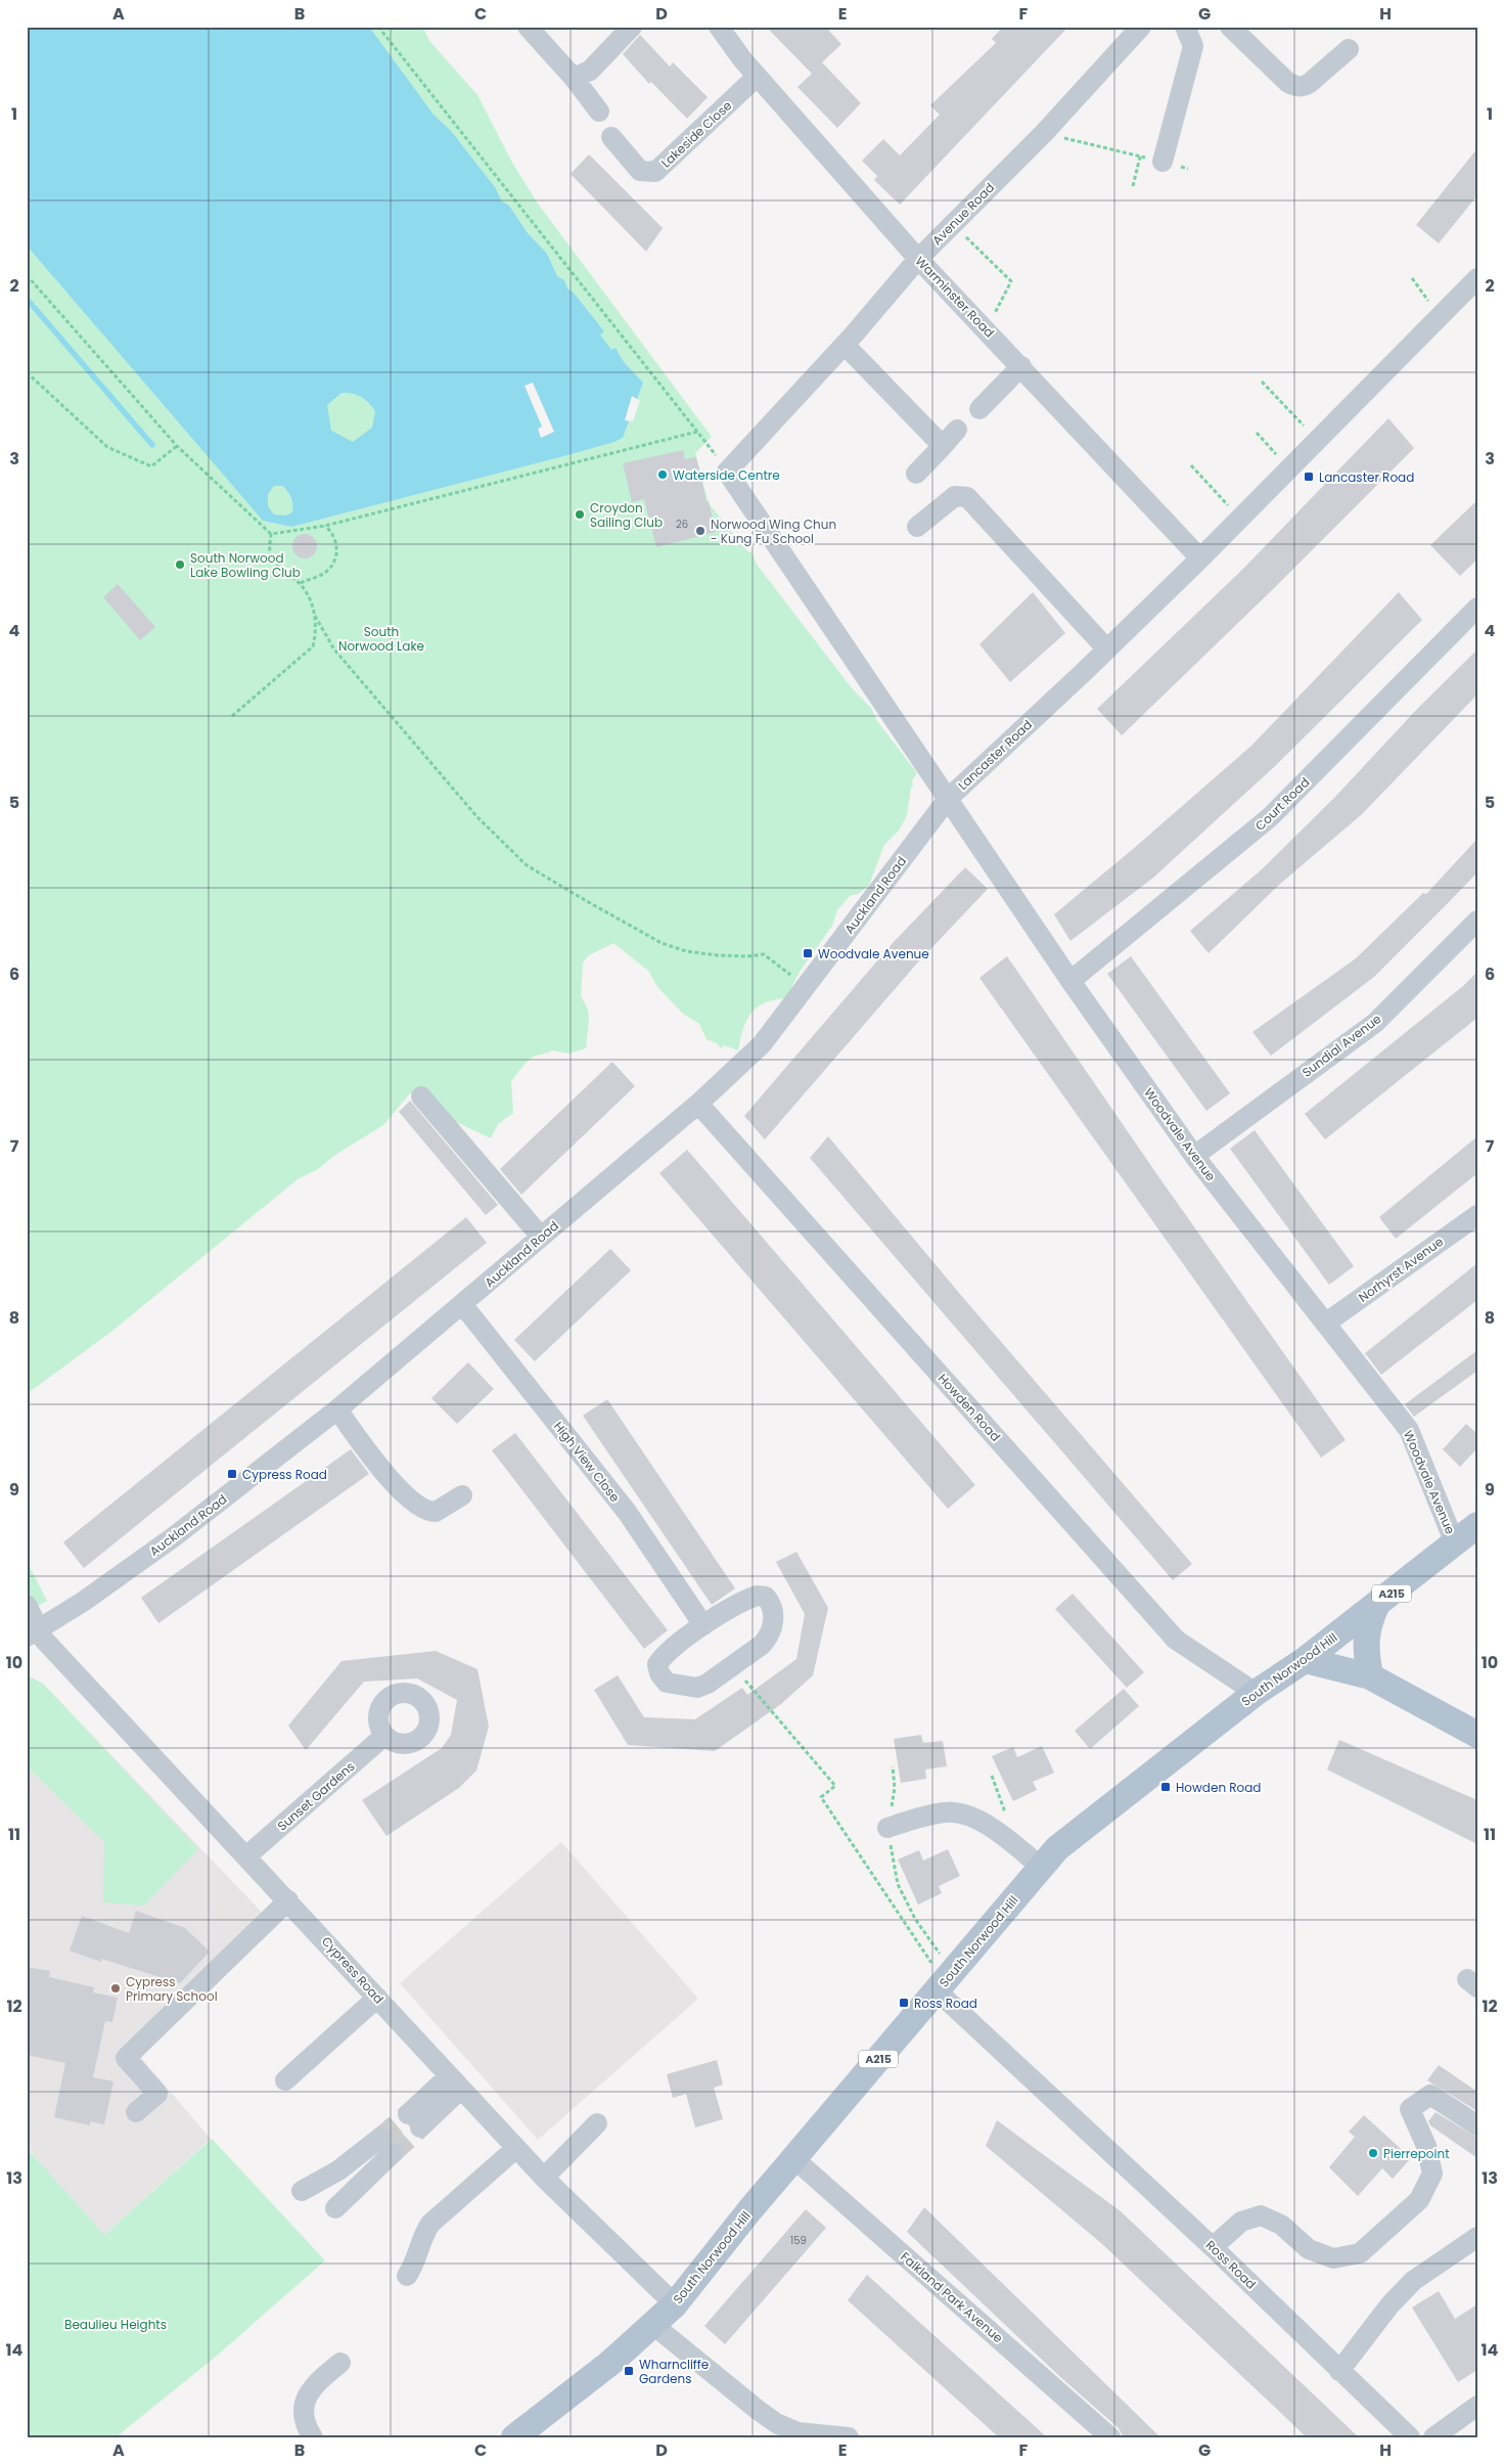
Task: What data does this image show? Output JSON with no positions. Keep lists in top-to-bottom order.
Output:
{
  "streets": {
    "main road": ["A215", "South Norwood Hill"],
    "street": [
      "Lakeside Close",
      "Avenue Road",
      "Warminster Road",
      "Lancaster Road",
      "Court Road",
      "Auckland Road",
      "Sundial Avenue",
      "Woodvale Avenue",
      "Norhyrst Avenue",
      "Howden Road",
      "High View Close",
      "Sunset Gardens",
      "Cypress Road",
      "Ross Road",
      "Falkland Park Avenue"
    ]
  },
  "crossings": [
    ["Lakeside Close", "Warminster Road"],
    ["Avenue Road", "Warminster Road"],
    ["Avenue Road", "Woodvale Avenue"],
    ["Warminster Road", "Lancaster Road"],
    ["Lancaster Road", "Auckland Road"],
    ["Lancaster Road", "Woodvale Avenue"],
    ["Court Road", "Woodvale Avenue"],
    ["Auckland Road", "Woodvale Avenue"],
    ["Auckland Road", "Howden Road"],
    ["Auckland Road", "High View Close"],
    ["Auckland Road", "Cypress Road"],
    ["Sundial Avenue", "Woodvale Avenue"],
    ["Woodvale Avenue", "Norhyrst Avenue"],
    ["Woodvale Avenue", "South Norwood Hill"],
    ["Howden Road", "South Norwood Hill"],
    ["South Norwood Hill", "Cypress Road"],
    ["South Norwood Hill", "Ross Road"],
    ["South Norwood Hill", "Falkland Park Avenue"],
    ["Sunset Gardens", "Cypress Road"]
  ],
  "parks": ["South Norwood Lake", "Beaulieu Heights"],
  "places": {
    "other": [
      "Waterside Centre",
      "Croydon Sailing Club",
      "Norwood Wing Chun - Kung Fu School",
      "South Norwood Lake Bowling Club",
      "Cypress Primary School",
      "Pierrepoint"
    ],
    "transit": [
      "Lancaster Road",
      "Woodvale Avenue",
      "Cypress Road",
      "Howden Road",
      "Ross Road",
      "Wharncliffe Gardens"
    ]
  },
  "house_numbers": ["26", "159"],
  "grid": {
    "columns": [
      "A",
      "B",
      "C",
      "D",
      "E",
      "F",
      "G",
      "H"
    ],
    "rows": [
      "1",
      "2",
      "3",
      "4",
      "5",
      "6",
      "7",
      "8",
      "9",
      "10",
      "11",
      "12",
      "13",
      "14"
    ]
  }
}
